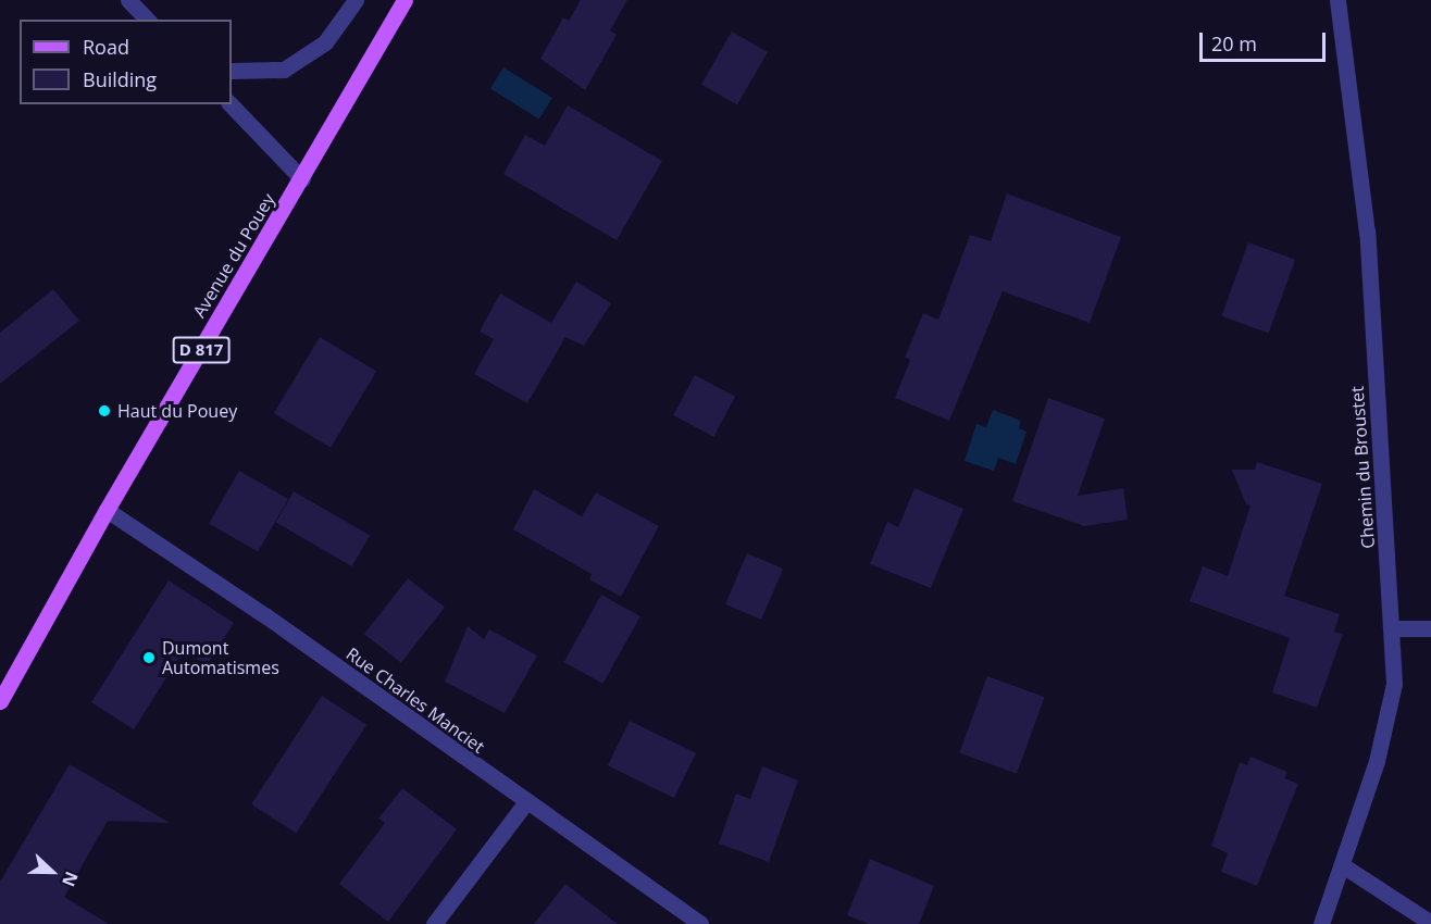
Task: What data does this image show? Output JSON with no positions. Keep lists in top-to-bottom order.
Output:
{
  "streets": {
    "main road": ["Avenue du Pouey", "D 817"],
    "street": ["Chemin du Broustet", "Rue Charles Manciet"]
  },
  "crossings": [
    ["Avenue du Pouey", "Rue Charles Manciet"]
  ],
  "places": ["Haut du Pouey", "Dumont Automatismes"],
  "legend": ["Road", "Building"],
  "scale_bar": "20 m",
  "north": "right"
}
